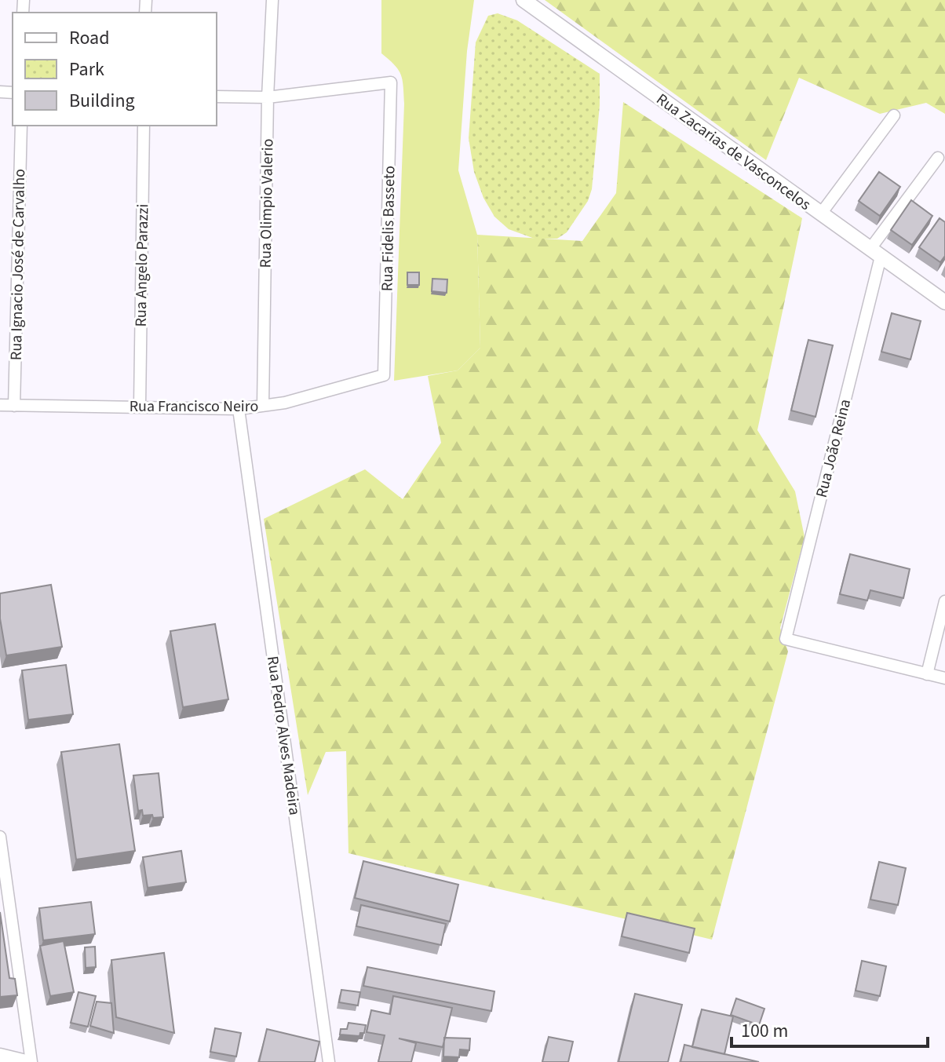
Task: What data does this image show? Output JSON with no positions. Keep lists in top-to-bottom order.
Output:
{
  "streets": {
    "street": [
      "Rua Zacarias de Vasconcelos",
      "Rua Olimpio Valerio",
      "Rua Fidelis Basseto",
      "Rua Ignacio José de Carvalho",
      "Rua Angelo Parazzi",
      "Rua Francisco Neiro",
      "Rua João Reina",
      "Rua Pedro Alves Madeira"
    ]
  },
  "crossings": [
    ["Rua Zacarias de Vasconcelos", "Rua João Reina"],
    ["Rua Olimpio Valerio", "Rua Fidelis Basseto"],
    ["Rua Olimpio Valerio", "Rua Francisco Neiro"],
    ["Rua Fidelis Basseto", "Rua Francisco Neiro"],
    ["Rua Ignacio José de Carvalho", "Rua Francisco Neiro"],
    ["Rua Angelo Parazzi", "Rua Francisco Neiro"],
    ["Rua Francisco Neiro", "Rua Pedro Alves Madeira"]
  ],
  "legend": ["Road", "Park", "Building"],
  "scale_bar": "100 m"
}
